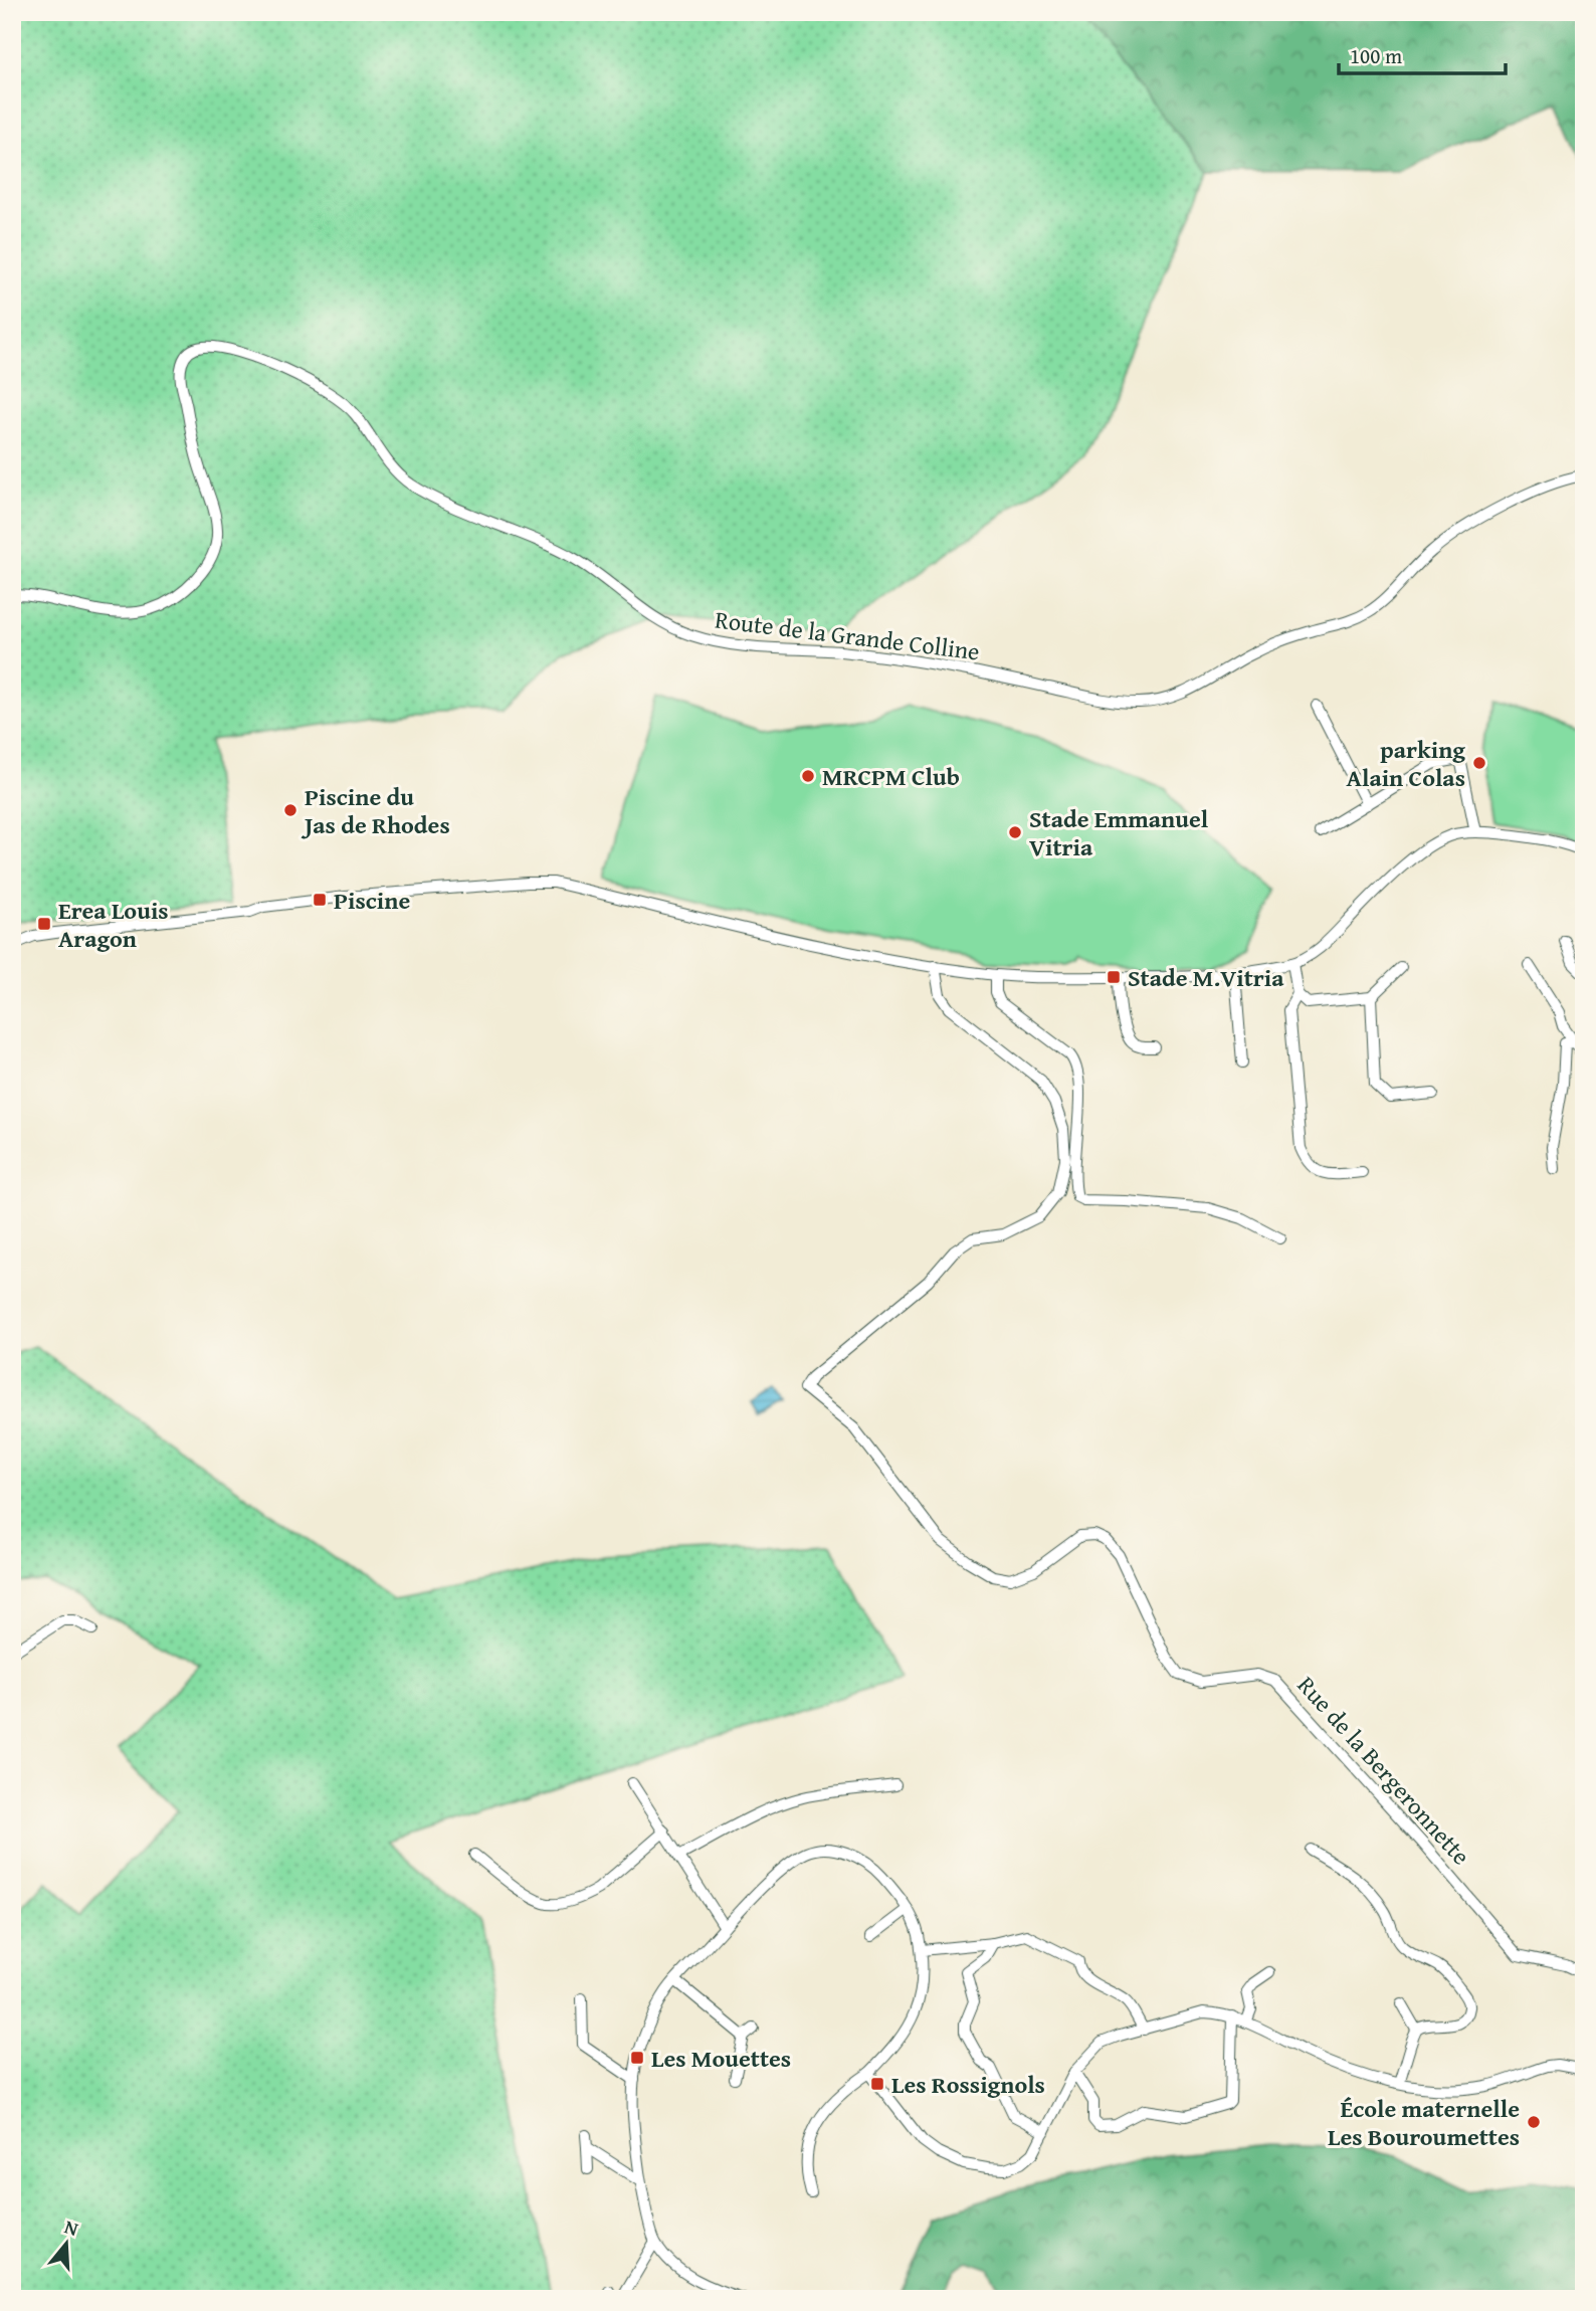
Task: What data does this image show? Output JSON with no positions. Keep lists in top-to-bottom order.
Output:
{
  "streets": {
    "street": ["Route de la Grande Colline", "Rue de la Bergeronnette"]
  },
  "places": {
    "other": [
      "parking Alain Colas",
      "MRCPM Club",
      "Piscine du Jas de Rhodes",
      "Stade Emmanuel Vitria",
      "École maternelle Les Bouroumettes"
    ],
    "transit": [
      "Piscine",
      "Erea Louis Aragon",
      "Stade M.Vitria",
      "Les Mouettes",
      "Les Rossignols"
    ]
  },
  "scale_bar": "100 m",
  "north": "top"
}
